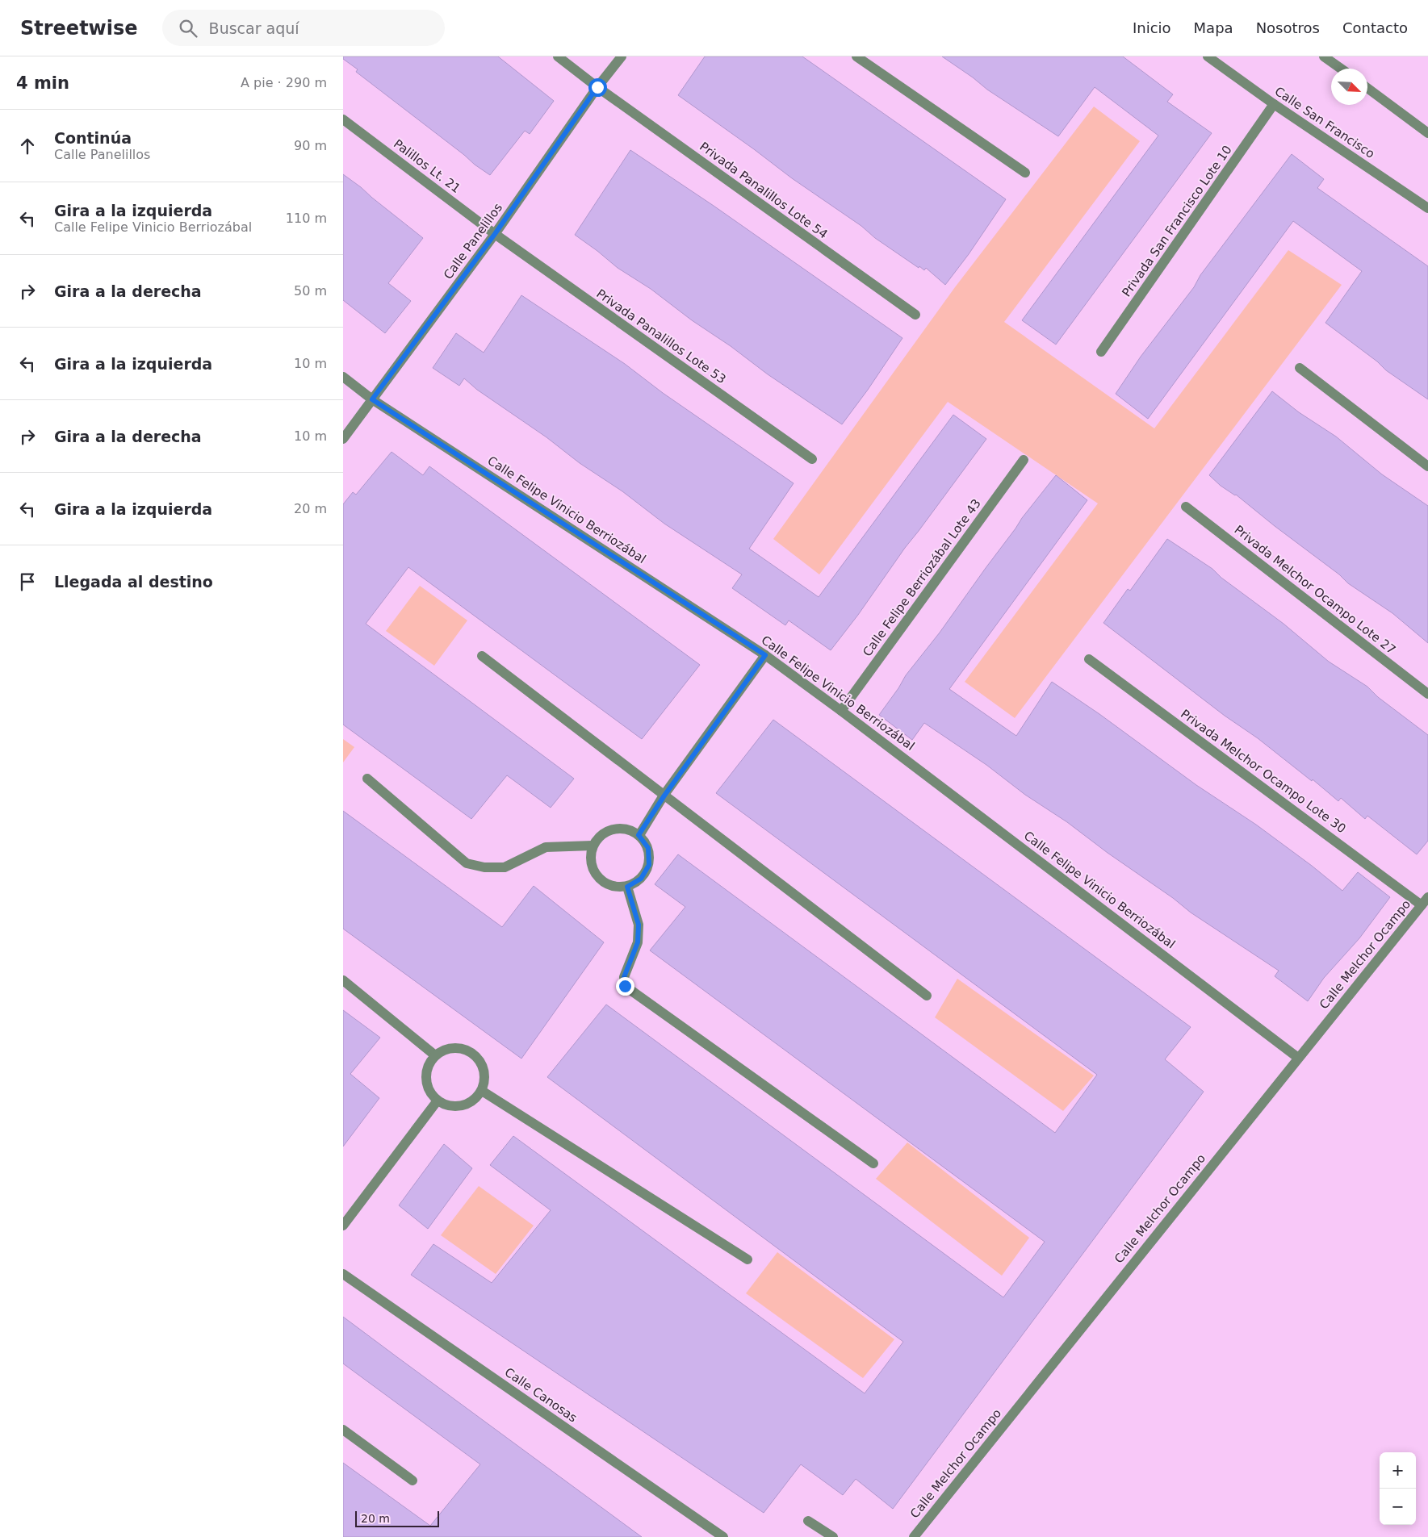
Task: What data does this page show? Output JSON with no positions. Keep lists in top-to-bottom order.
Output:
{
  "streets": {
    "street": [
      "Calle San Francisco",
      "Palillos Lt. 21",
      "Privada Panalillos Lote 54",
      "Privada San Francisco Lote 10",
      "Calle Panelillos",
      "Privada Panalillos Lote 53",
      "Calle Felipe Vinicio Berriozábal",
      "Calle Felipe Berriozábal Lote 43",
      "Privada Melchor Ocampo Lote 27",
      "Privada Melchor Ocampo Lote 30",
      "Calle Melchor Ocampo",
      "Calle Canosas"
    ]
  },
  "crossings": [
    ["Calle San Francisco", "Privada San Francisco Lote 10"],
    ["Palillos Lt. 21", "Calle Panelillos"],
    ["Palillos Lt. 21", "Privada Panalillos Lote 53"],
    ["Privada Panalillos Lote 54", "Calle Panelillos"],
    ["Calle Panelillos", "Privada Panalillos Lote 53"],
    ["Calle Panelillos", "Calle Felipe Vinicio Berriozábal"],
    ["Calle Felipe Vinicio Berriozábal", "Calle Felipe Berriozábal Lote 43"],
    ["Calle Felipe Vinicio Berriozábal", "Calle Melchor Ocampo"],
    ["Privada Melchor Ocampo Lote 30", "Calle Melchor Ocampo"]
  ],
  "scale_bar": "20 m",
  "north": "bottom right",
  "page": {
    "header": "Streetwise",
    "search": "Buscar aquí",
    "nav": [
      "Inicio",
      "Mapa",
      "Nosotros",
      "Contacto"
    ],
    "heading": ["4 min", "A pie · 290 m"],
    "list": [
      ["Continúa", "Calle Panelillos", "90 m"],
      ["Gira a la izquierda", "Calle Felipe Vinicio Berriozábal", "110 m"],
      ["Gira a la derecha", "50 m"],
      ["Gira a la izquierda", "10 m"],
      ["Gira a la derecha", "10 m"],
      ["Gira a la izquierda", "20 m"],
      "Llegada al destino"
    ],
    "map_buttons": ["+", "−"],
    "scale": "20 m"
  }
}
